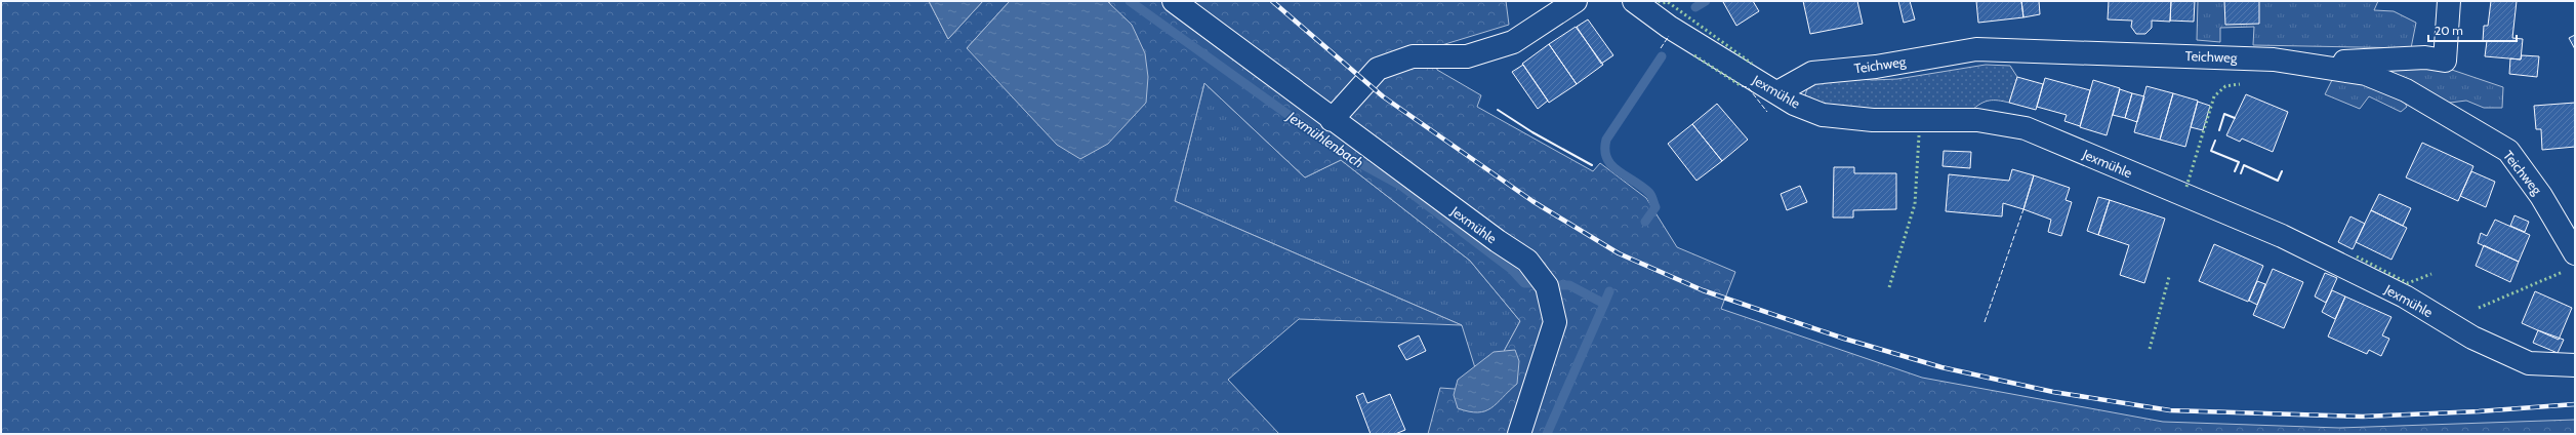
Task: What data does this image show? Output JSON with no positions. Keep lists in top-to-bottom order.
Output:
{
  "streets": {
    "street": ["Teichweg", "Jexmühle"]
  },
  "crossings": [
    ["Teichweg", "Jexmühle"]
  ],
  "water": ["Jexmühlenbach"],
  "scale_bar": "20 m"
}
